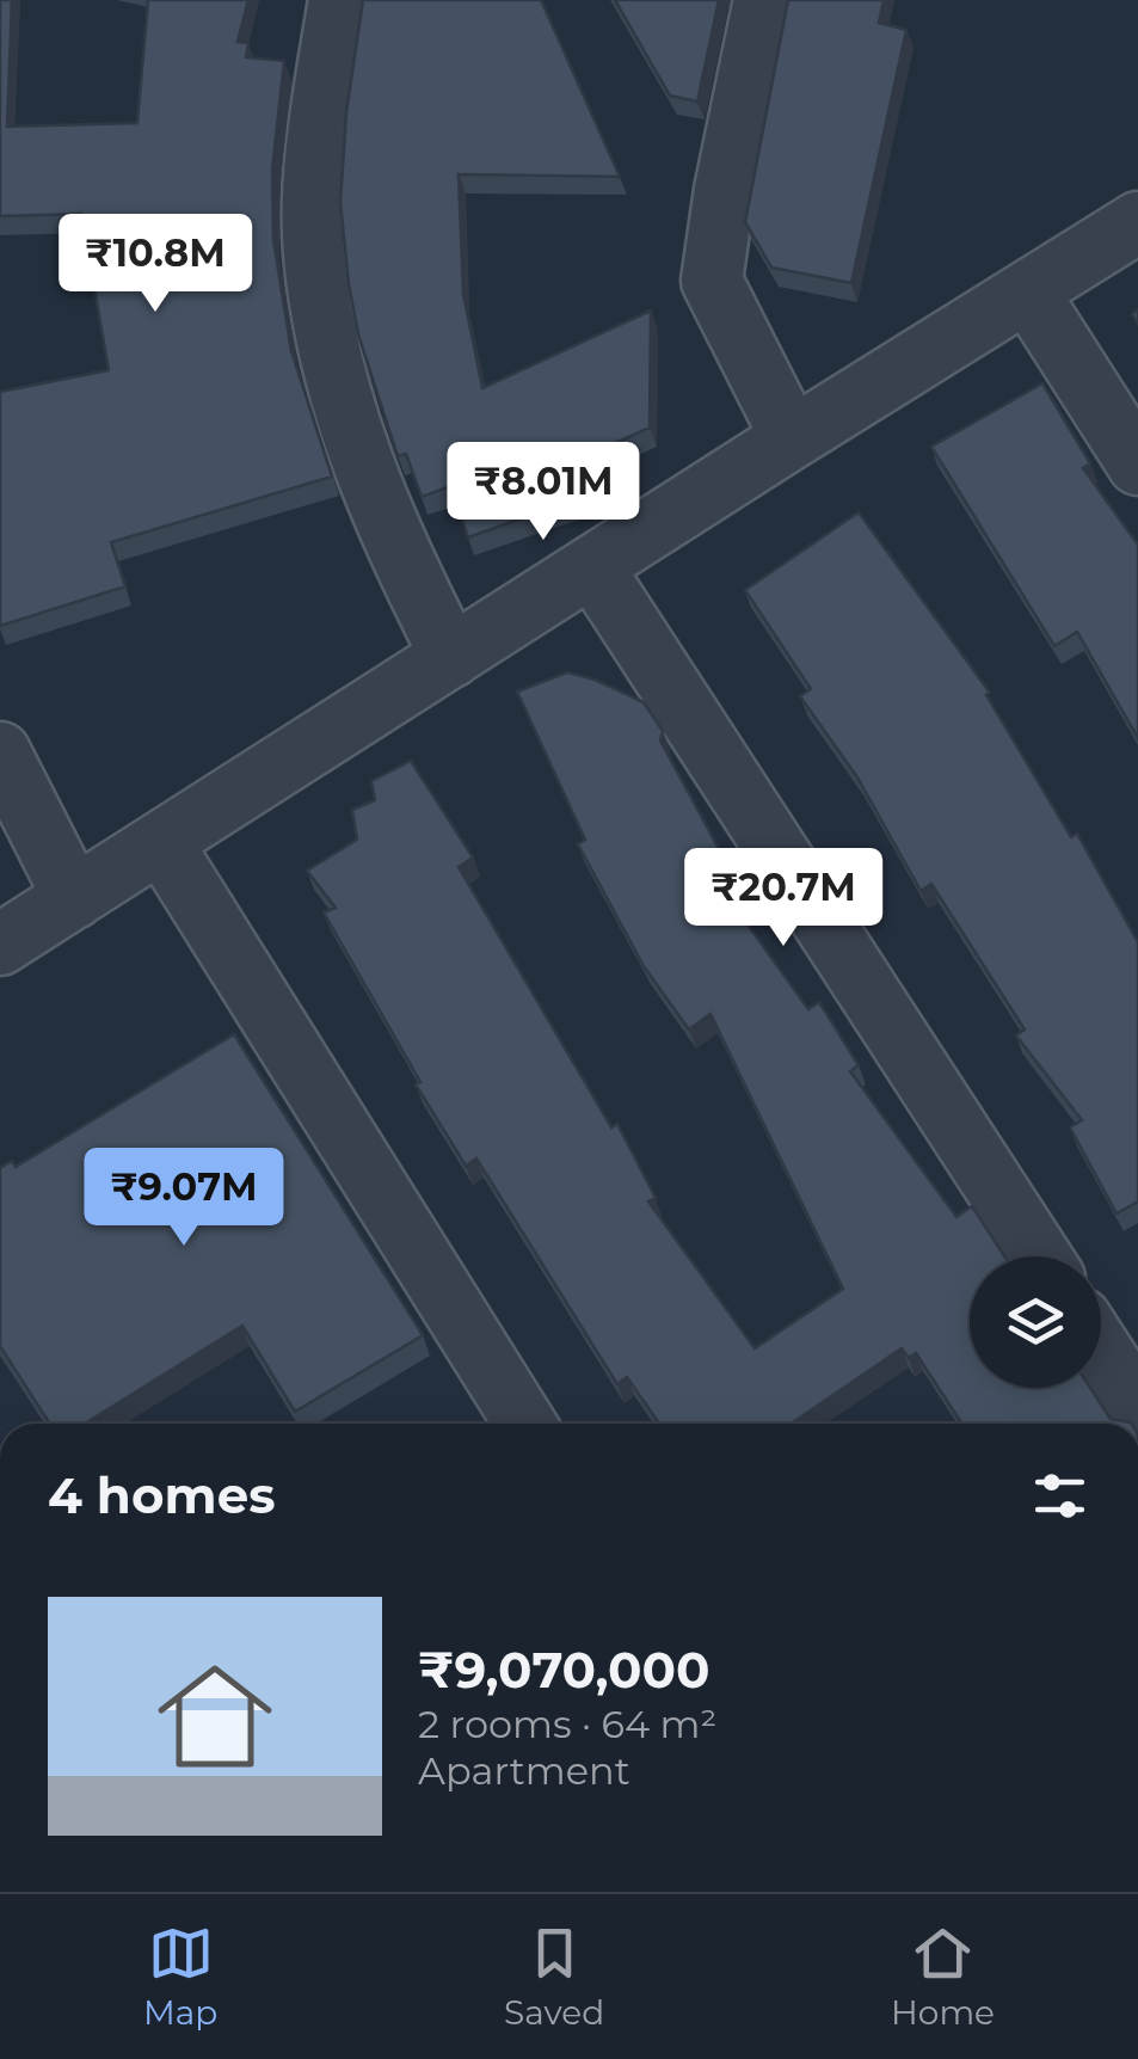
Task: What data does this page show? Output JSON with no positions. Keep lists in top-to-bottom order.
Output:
{
  "page": {
    "price": [
      "₹10.8M",
      "₹8.01M",
      "₹20.7M",
      "₹9.07M"
    ],
    "heading": "4 homes",
    "list": [
      {
        "name": "₹9,070,000",
        "note": "2 rooms · 64 m² · Apartment"
      }
    ],
    "tabs": ["Map", "Saved", "Home"]
  }
}
